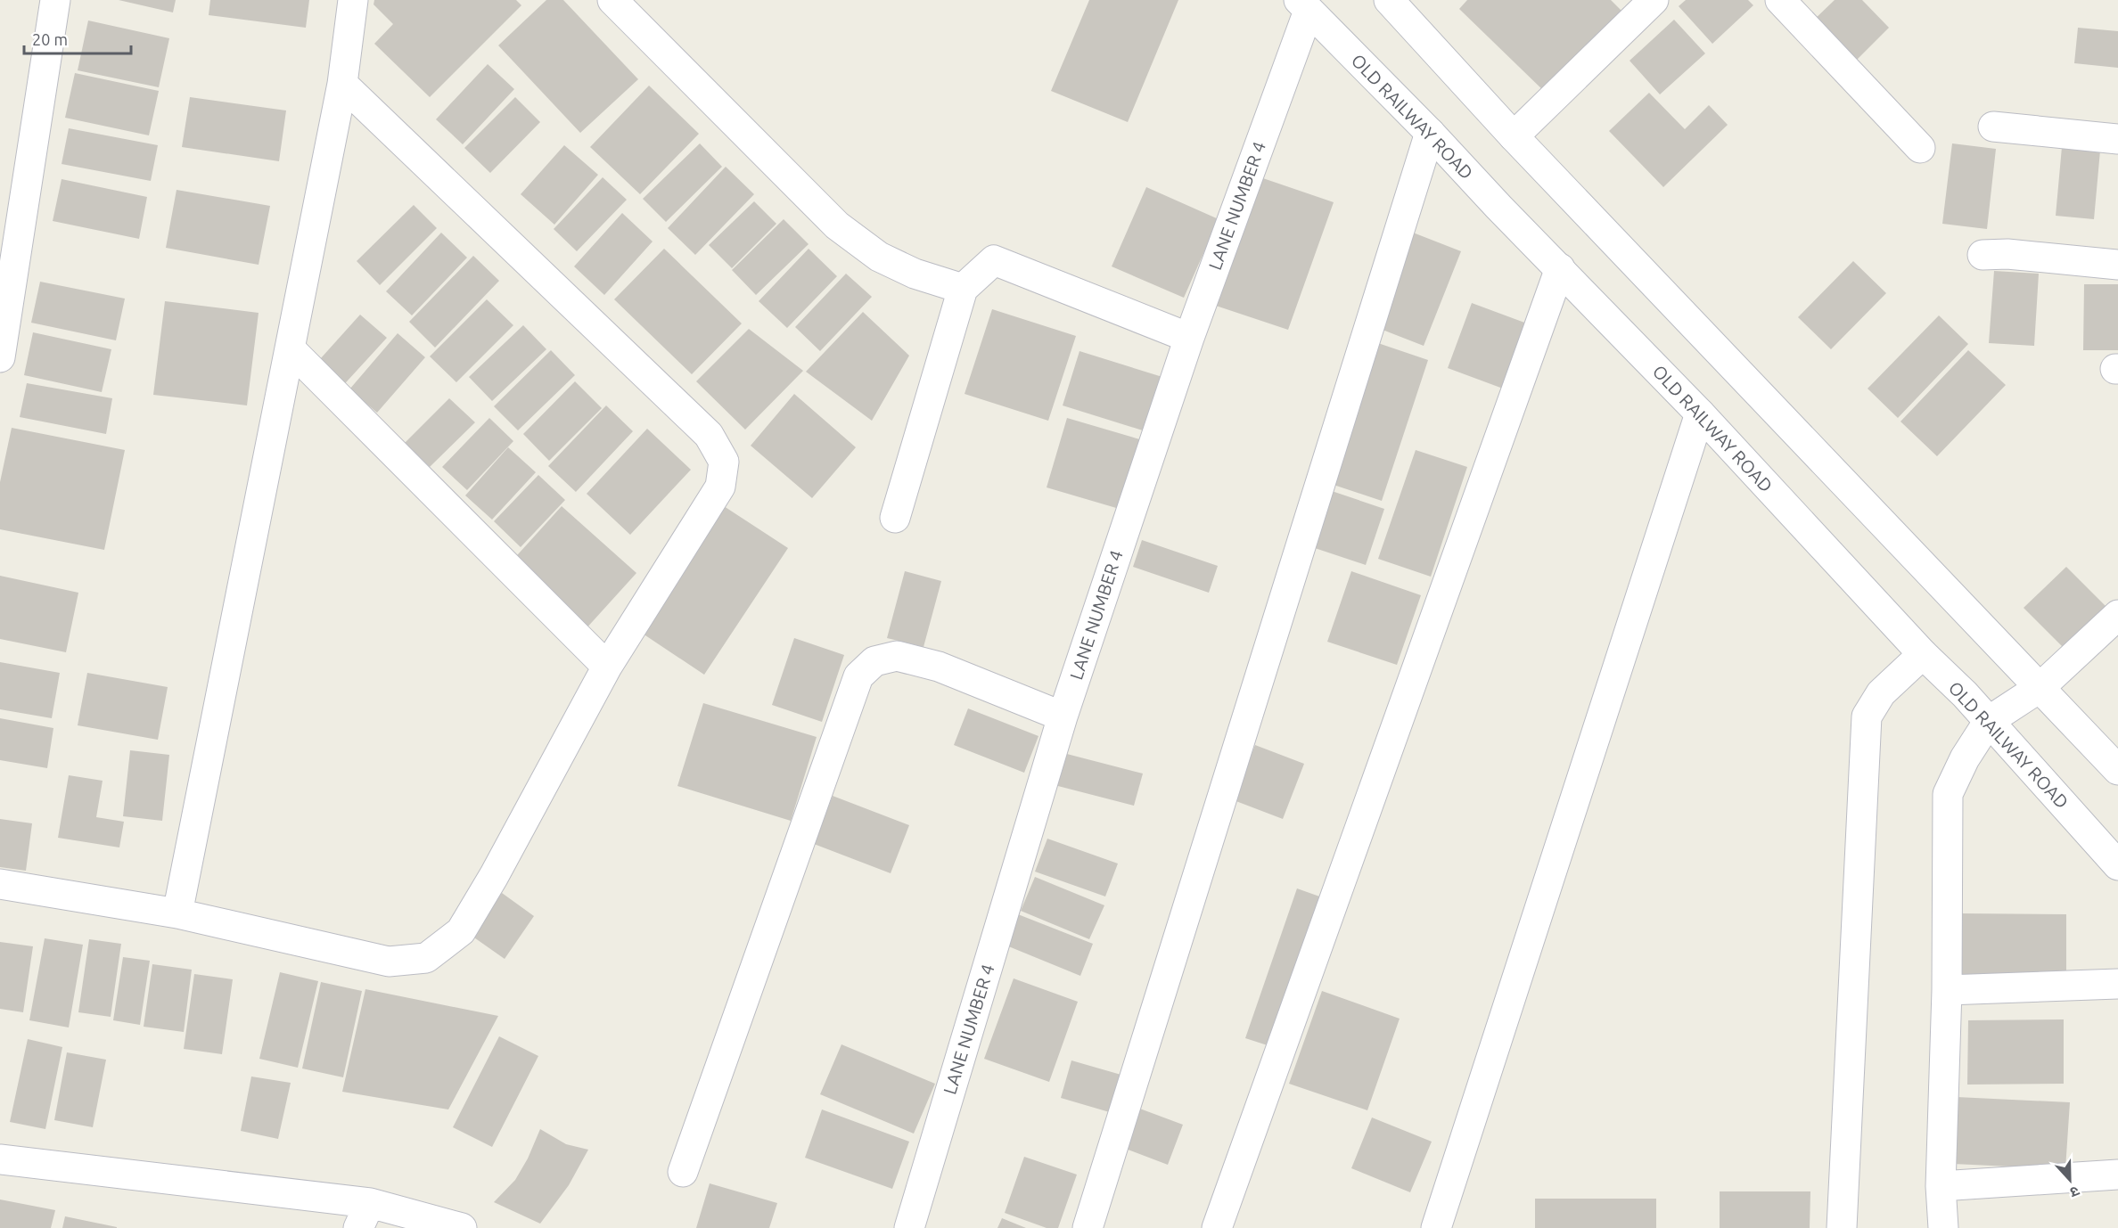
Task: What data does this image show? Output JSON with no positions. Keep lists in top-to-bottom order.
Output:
{
  "streets": {
    "street": ["OLD RAILWAY ROAD", "LANE NUMBER 4"]
  },
  "crossings": [
    ["OLD RAILWAY ROAD", "LANE NUMBER 4"]
  ],
  "scale_bar": "20 m",
  "north": "bottom"
}
